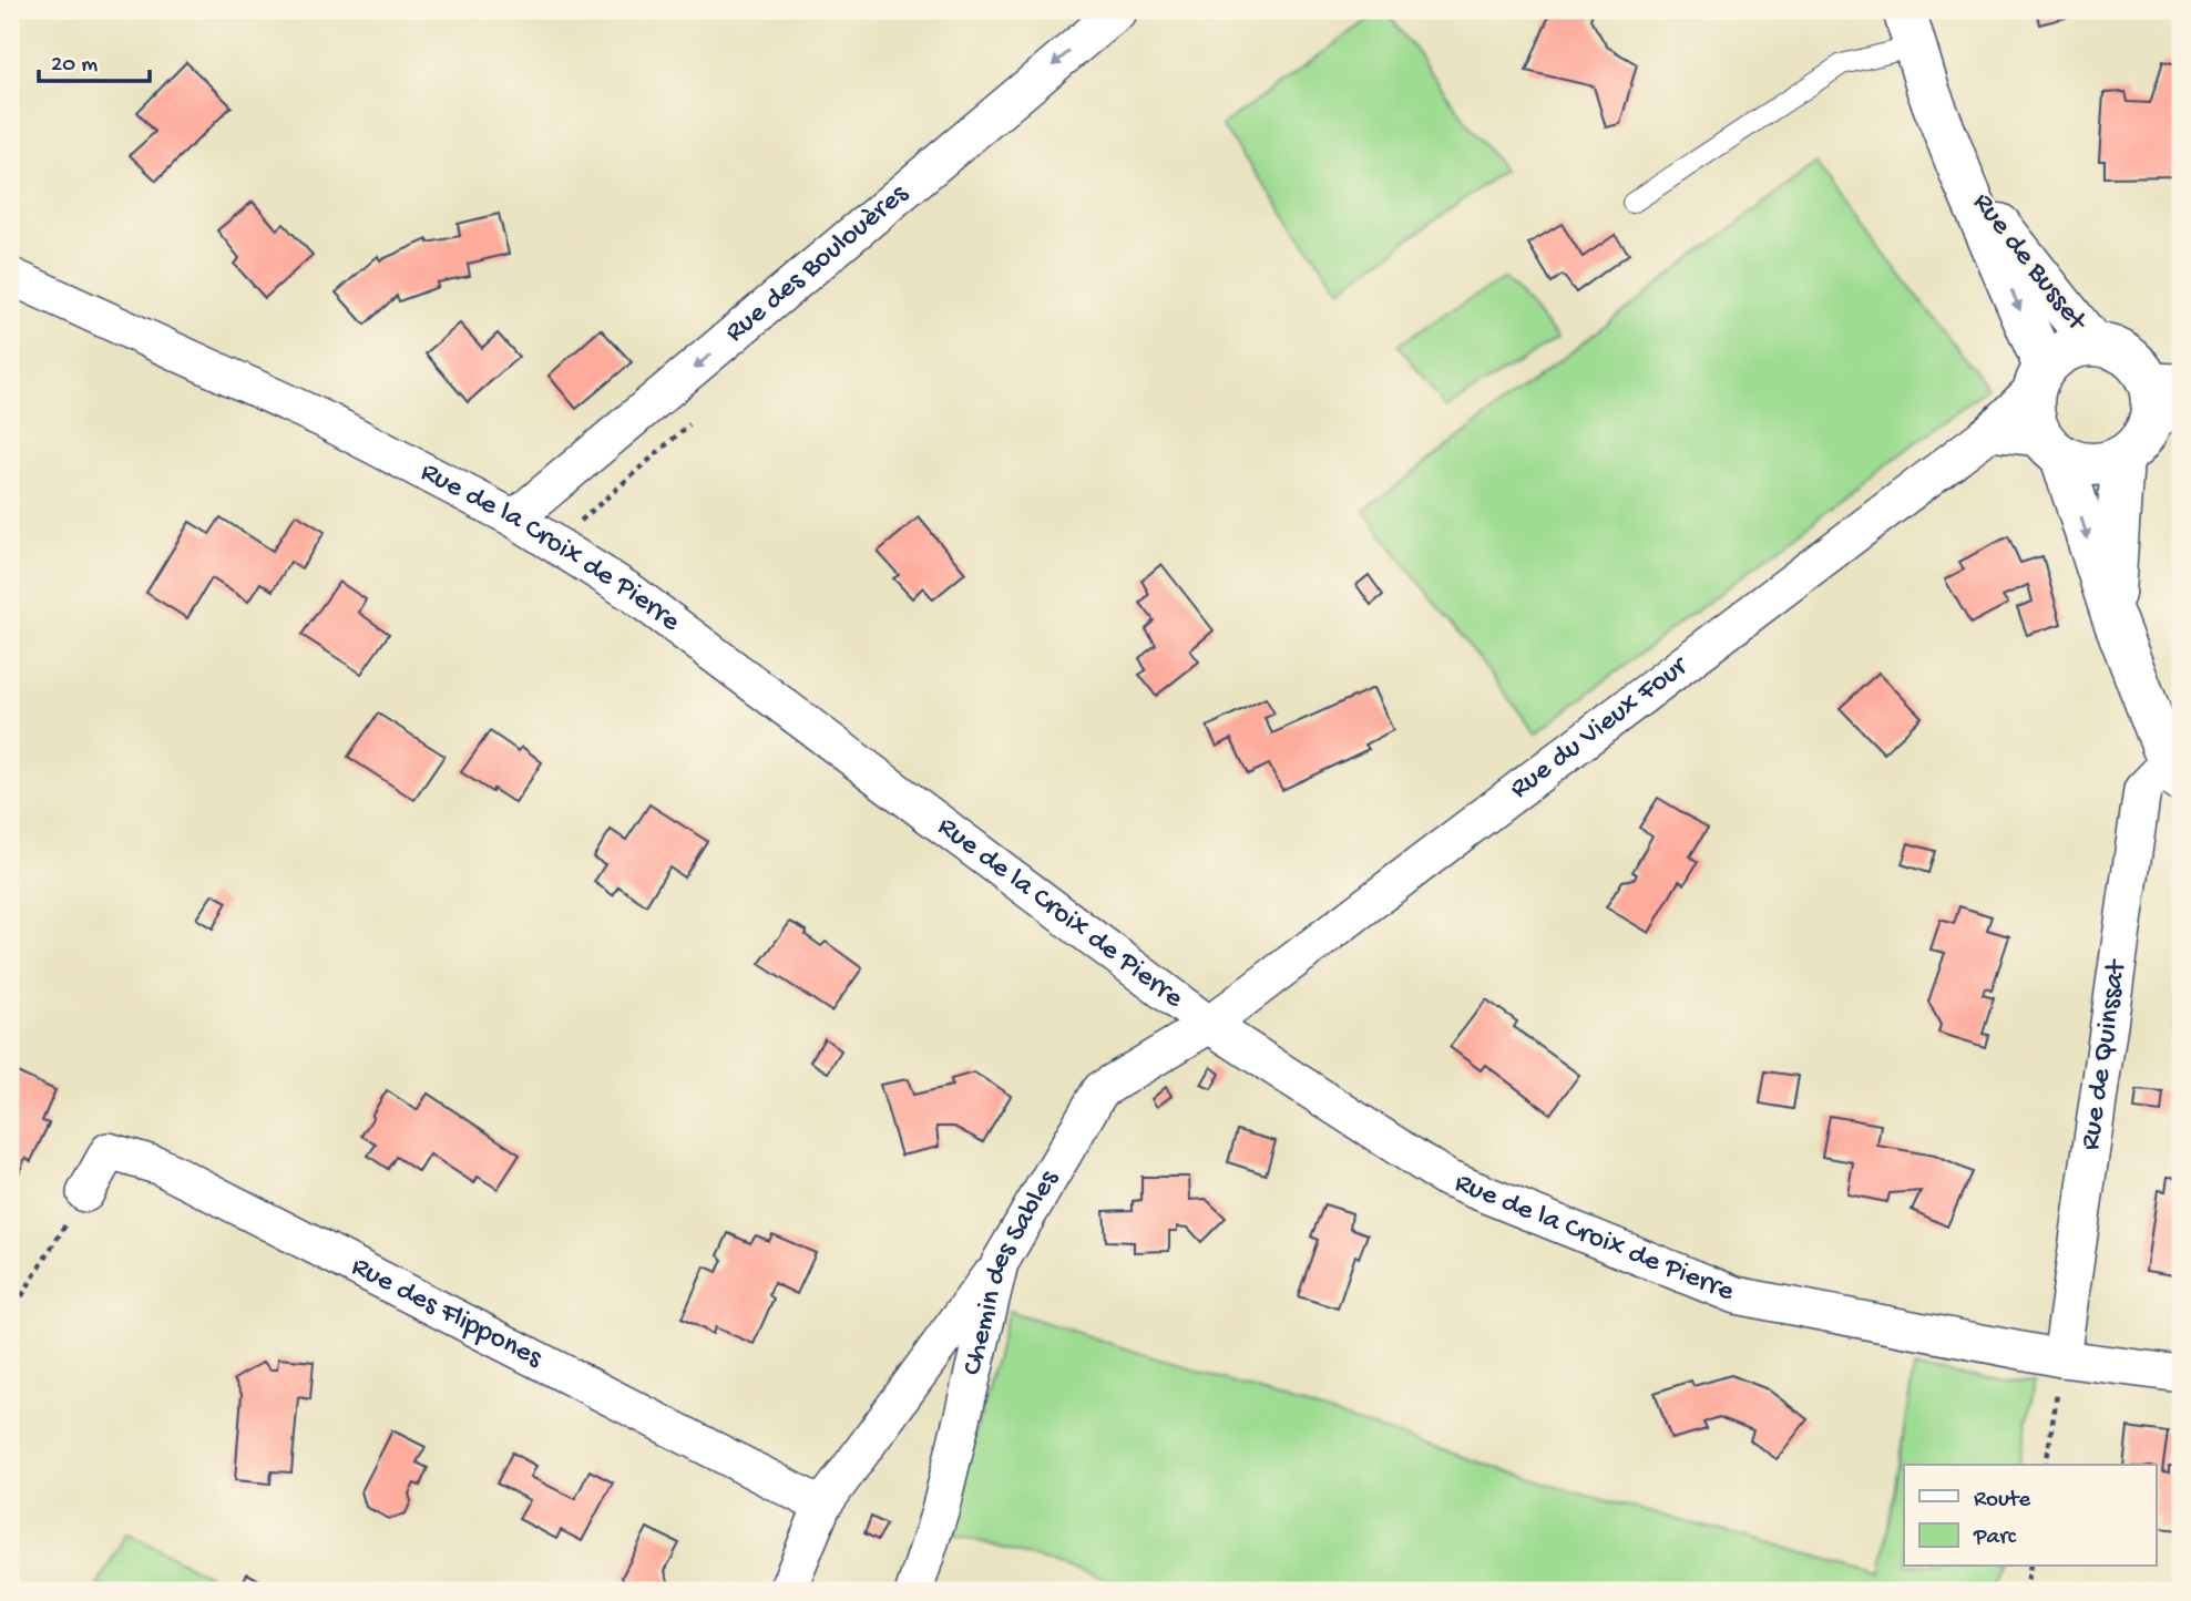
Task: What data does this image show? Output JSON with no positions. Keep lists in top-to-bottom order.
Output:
{
  "streets": {
    "street": [
      "Rue de Busset",
      "Rue des Boulouères",
      "Rue de la Croix de Pierre",
      "Rue du Vieux Four",
      "Rue de Quinssat",
      "Chemin des Sables",
      "Rue des Flippones"
    ]
  },
  "crossings": [
    ["Rue de Busset", "Rue du Vieux Four"],
    ["Rue des Boulouères", "Rue de la Croix de Pierre"],
    ["Rue de la Croix de Pierre", "Rue du Vieux Four"],
    ["Rue de la Croix de Pierre", "Rue de Quinssat"],
    ["Rue de la Croix de Pierre", "Chemin des Sables"],
    ["Rue du Vieux Four", "Chemin des Sables"]
  ],
  "one_way": ["Rue des Boulouères"],
  "legend": ["Route", "Parc"],
  "scale_bar": "20 m"
}
